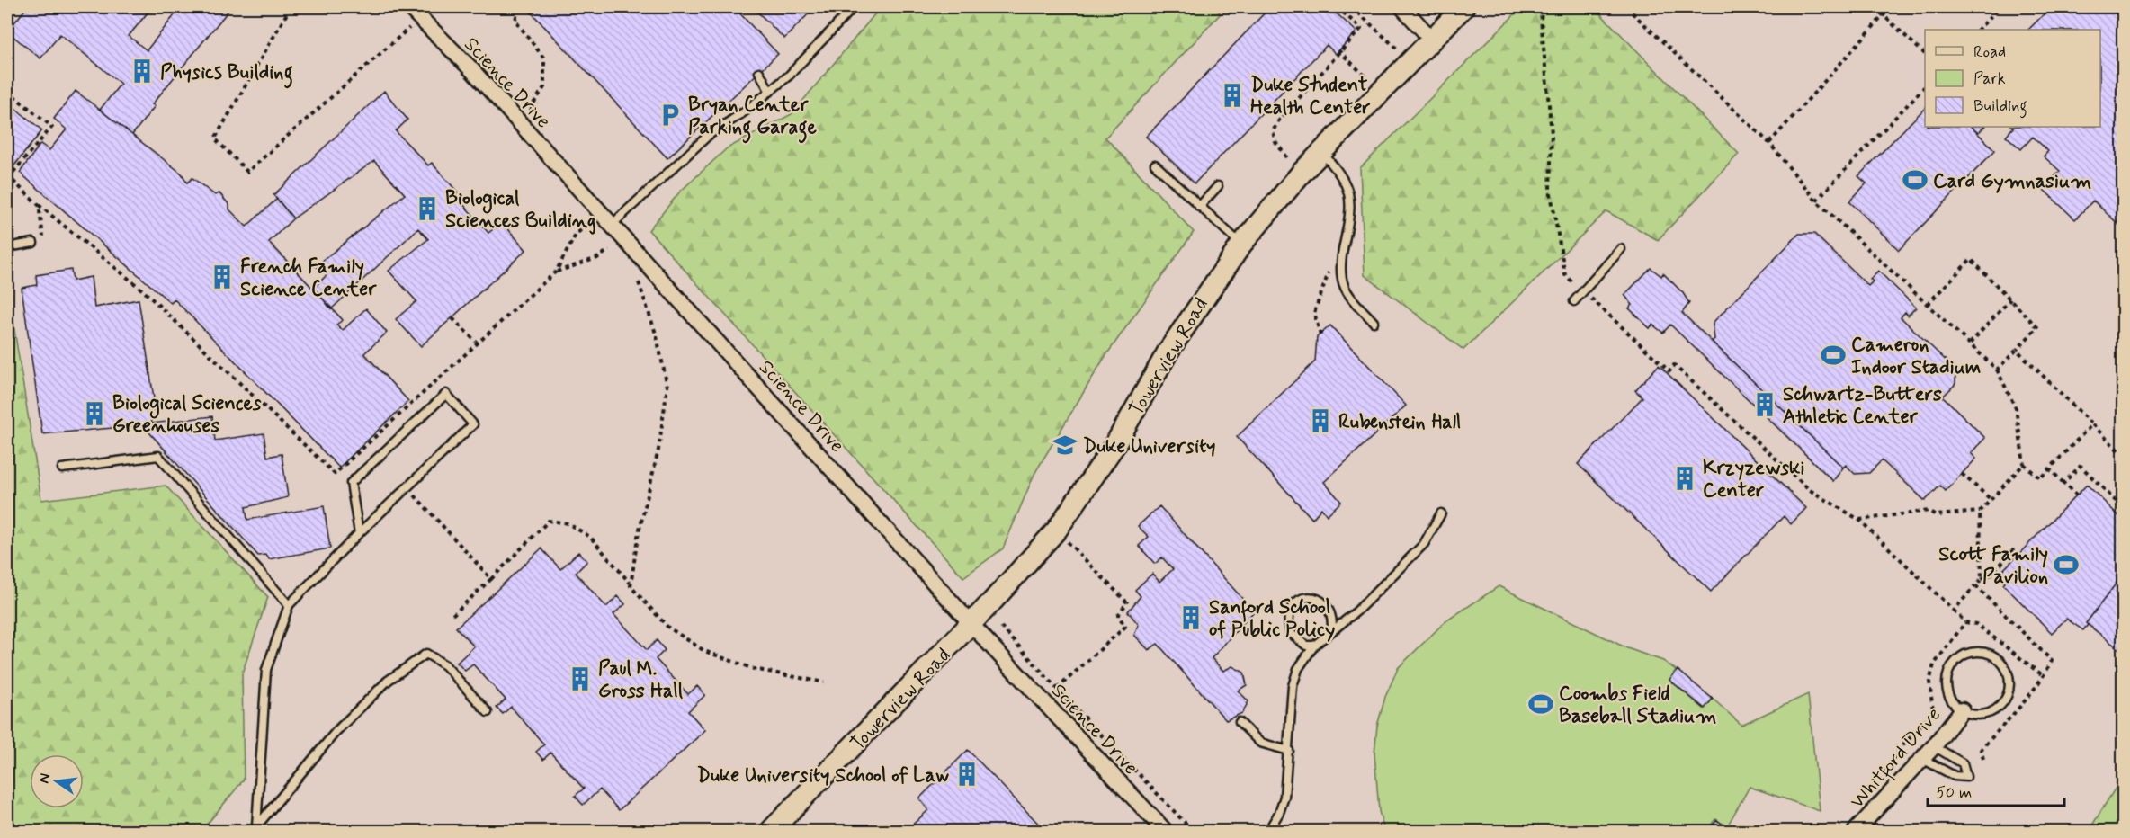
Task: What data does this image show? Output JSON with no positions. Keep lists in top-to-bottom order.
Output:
{
  "streets": {
    "street": ["Science Drive", "Towerview Road", "Whitford Drive"]
  },
  "crossings": [
    ["Science Drive", "Towerview Road"]
  ],
  "places": {
    "building": [
      "Physics Building",
      "Duke Student Health Center",
      "Biological Sciences Building",
      "French Family Science Center",
      "Schwartz-Butters Athletic Center",
      "Biological Sciences Greenhouses",
      "Rubenstein Hall",
      "Krzyzewski Center",
      "Sanford School of Public Policy",
      "Paul M. Gross Hall",
      "Duke University School of Law"
    ],
    "parking": ["Bryan Center Parking Garage"],
    "sports": [
      "Card Gymnasium",
      "Cameron Indoor Stadium",
      "Scott Family Pavilion",
      "Coombs Field Baseball Stadium"
    ],
    "school or university": ["Duke University"]
  },
  "legend": ["Road", "Park", "Building"],
  "scale_bar": "50 m",
  "north": "left"
}
